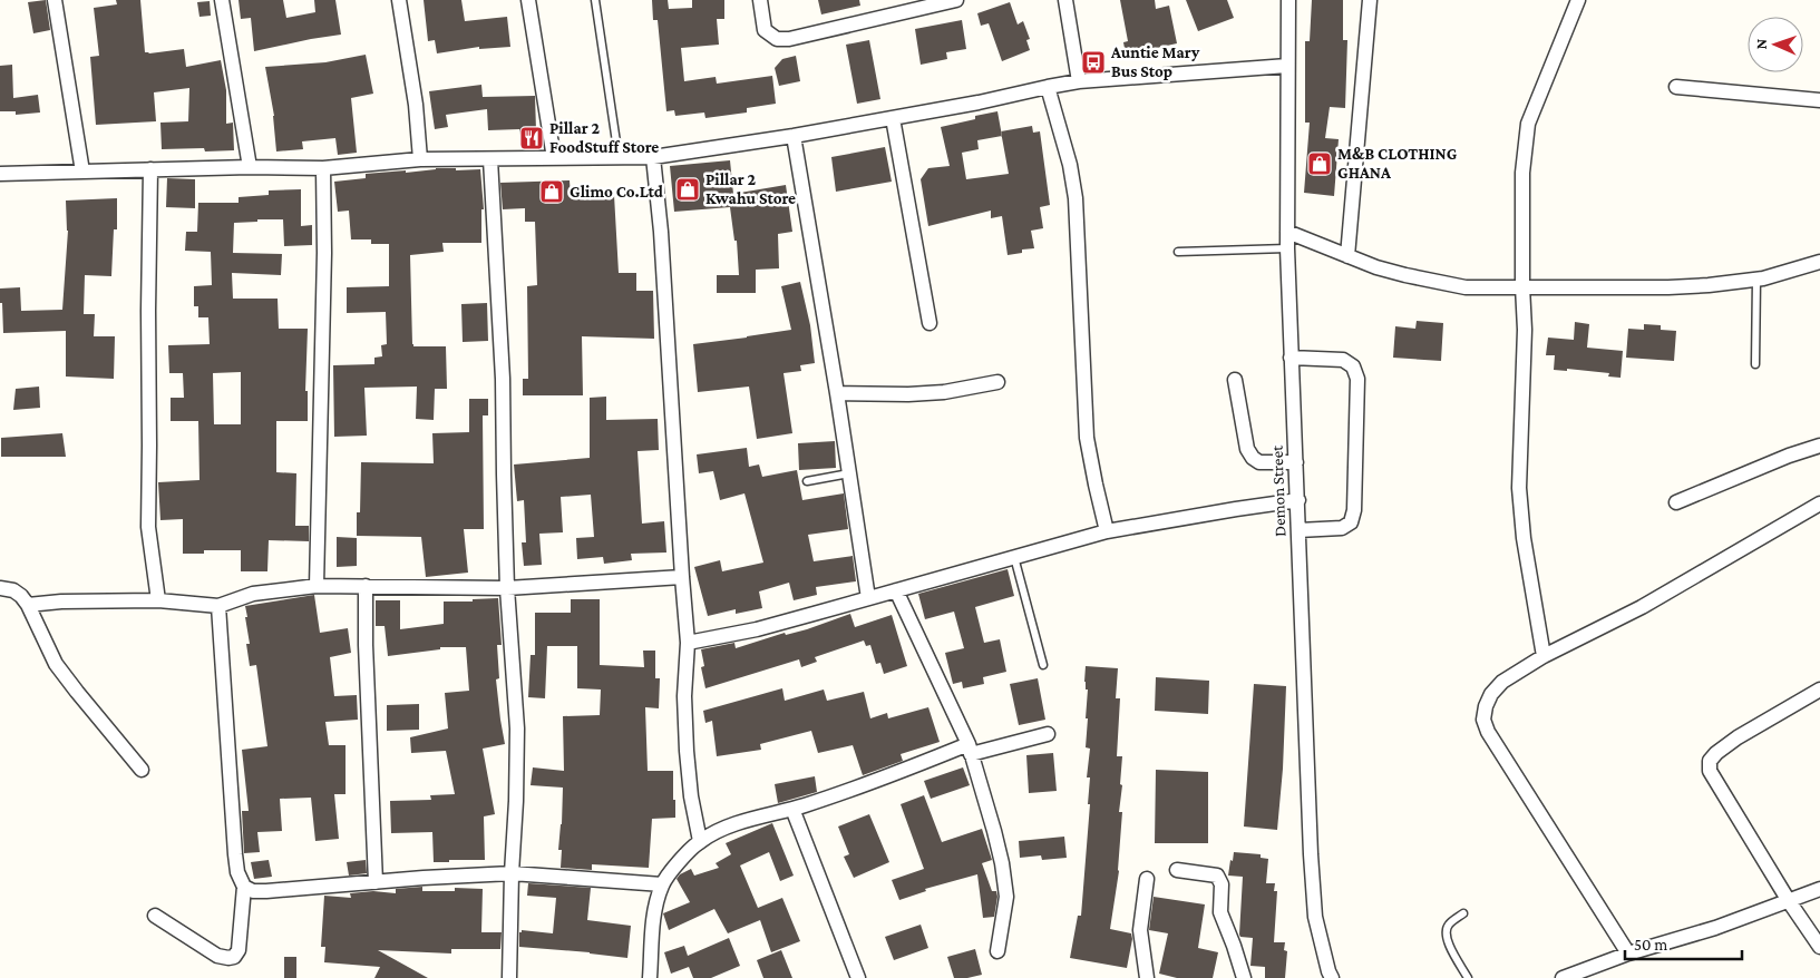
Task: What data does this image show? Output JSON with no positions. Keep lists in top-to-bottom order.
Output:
{
  "streets": {
    "street": ["Demon Street"]
  },
  "places": {
    "bus stop": ["Auntie Mary Bus Stop"],
    "restaurant": ["Pillar 2 FoodStuff Store"],
    "shop": ["M&B CLOTHING GHANA", "Pillar 2 Kwahu Store", "Glimo Co.Ltd"]
  },
  "scale_bar": "50 m",
  "north": "left"
}
